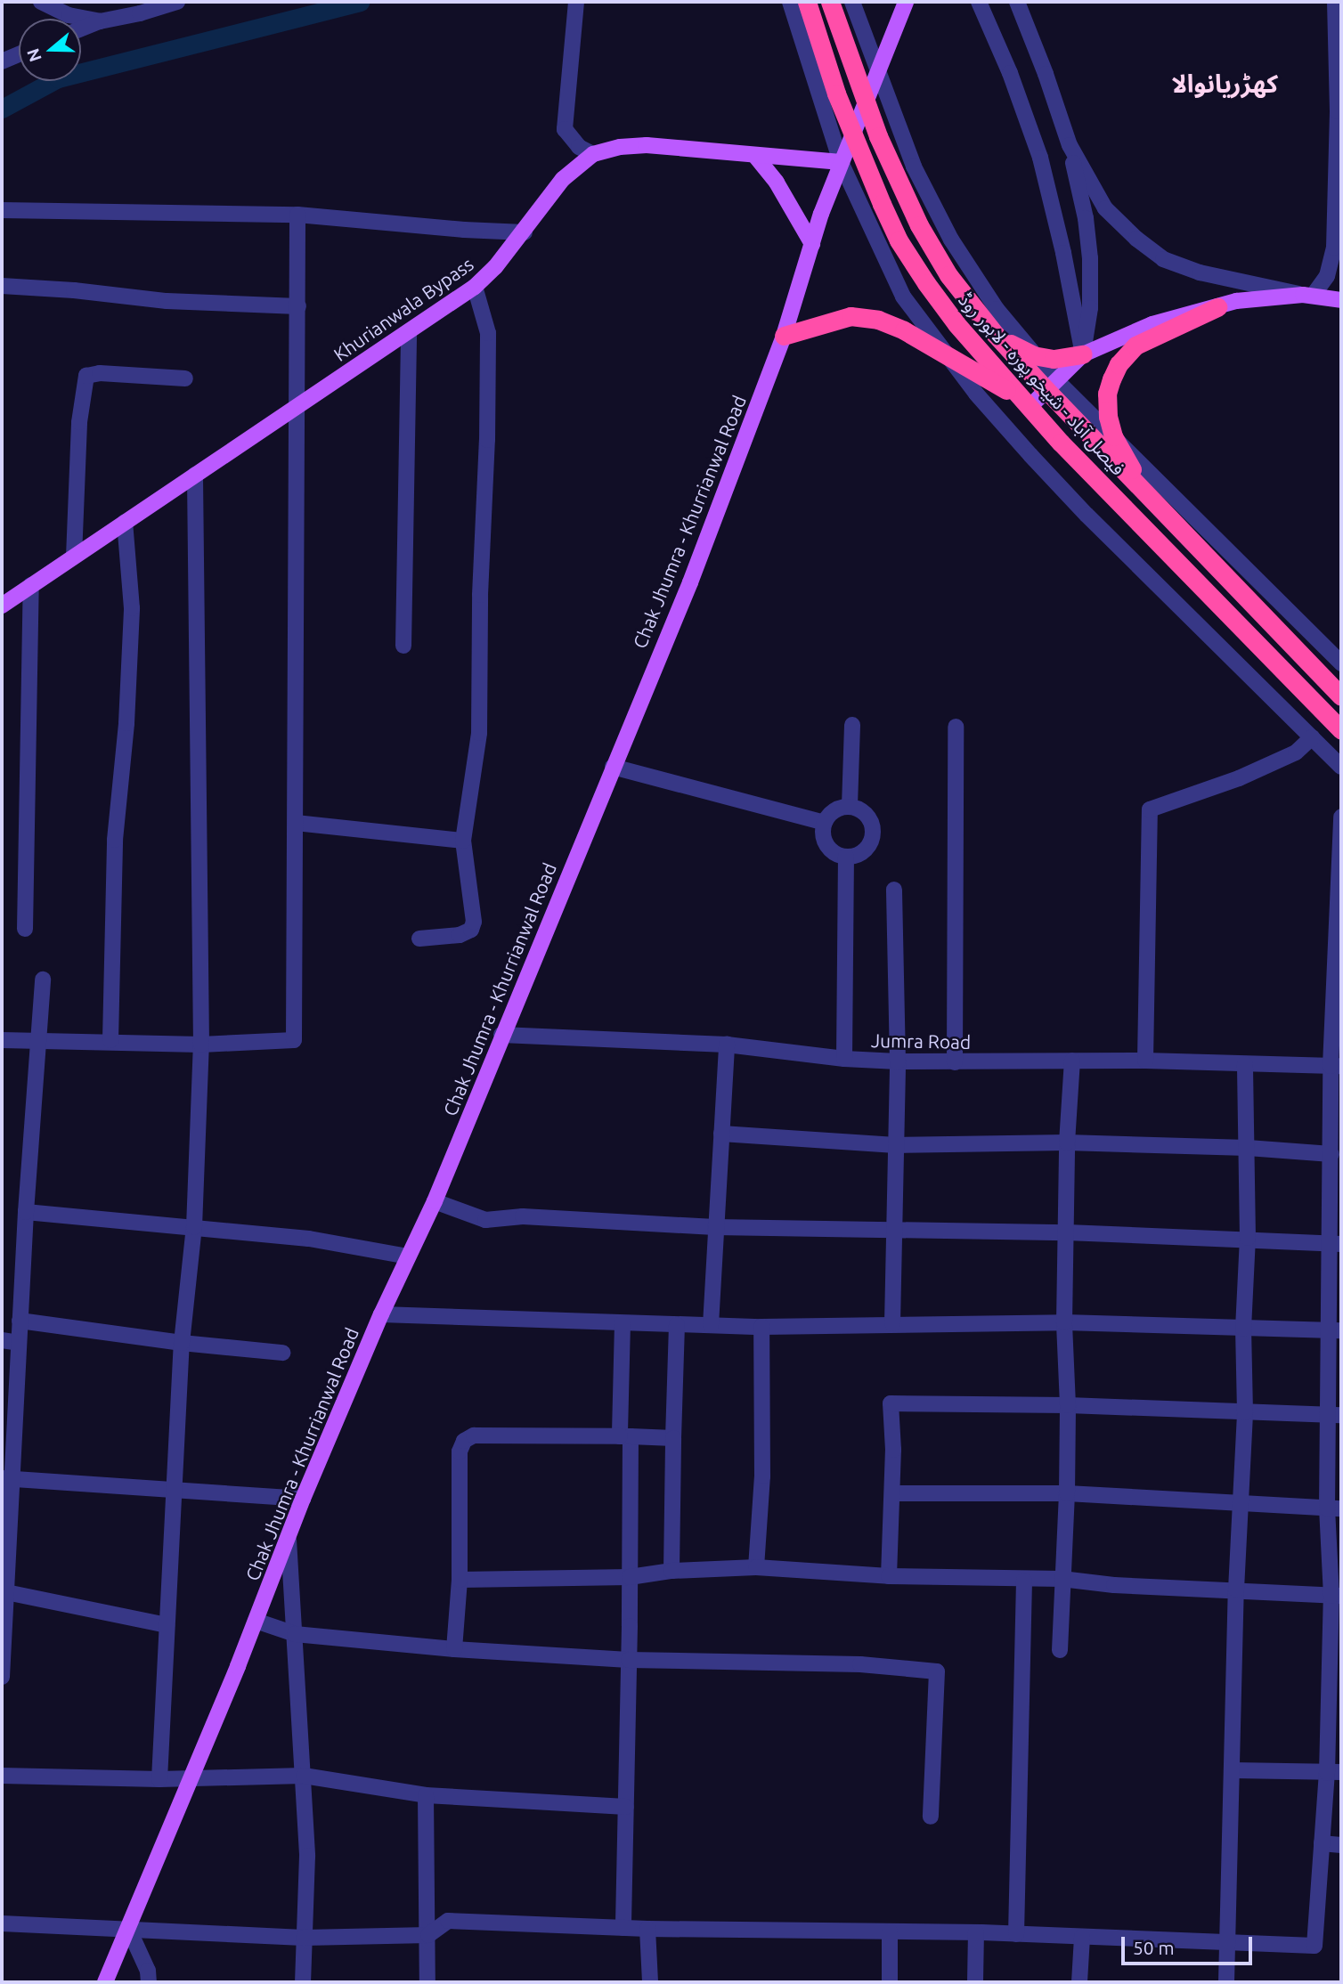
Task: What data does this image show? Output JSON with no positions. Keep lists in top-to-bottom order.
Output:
{
  "streets": {
    "highway": ["فیصل آباد - شیخو پورہ - لاہور روڈ"],
    "main road": ["Khurianwala Bypass", "Chak Jhumra - Khurrianwal Road"],
    "street": ["Jumra Road"]
  },
  "crossings": [
    ["Khurianwala Bypass", "Chak Jhumra - Khurrianwal Road"],
    ["فیصل آباد - شیخو پورہ - لاہور روڈ", "Chak Jhumra - Khurrianwal Road"],
    ["Chak Jhumra - Khurrianwal Road", "Jumra Road"]
  ],
  "districts": ["کھڑریانوالا"],
  "scale_bar": "50 m",
  "north": "left"
}
